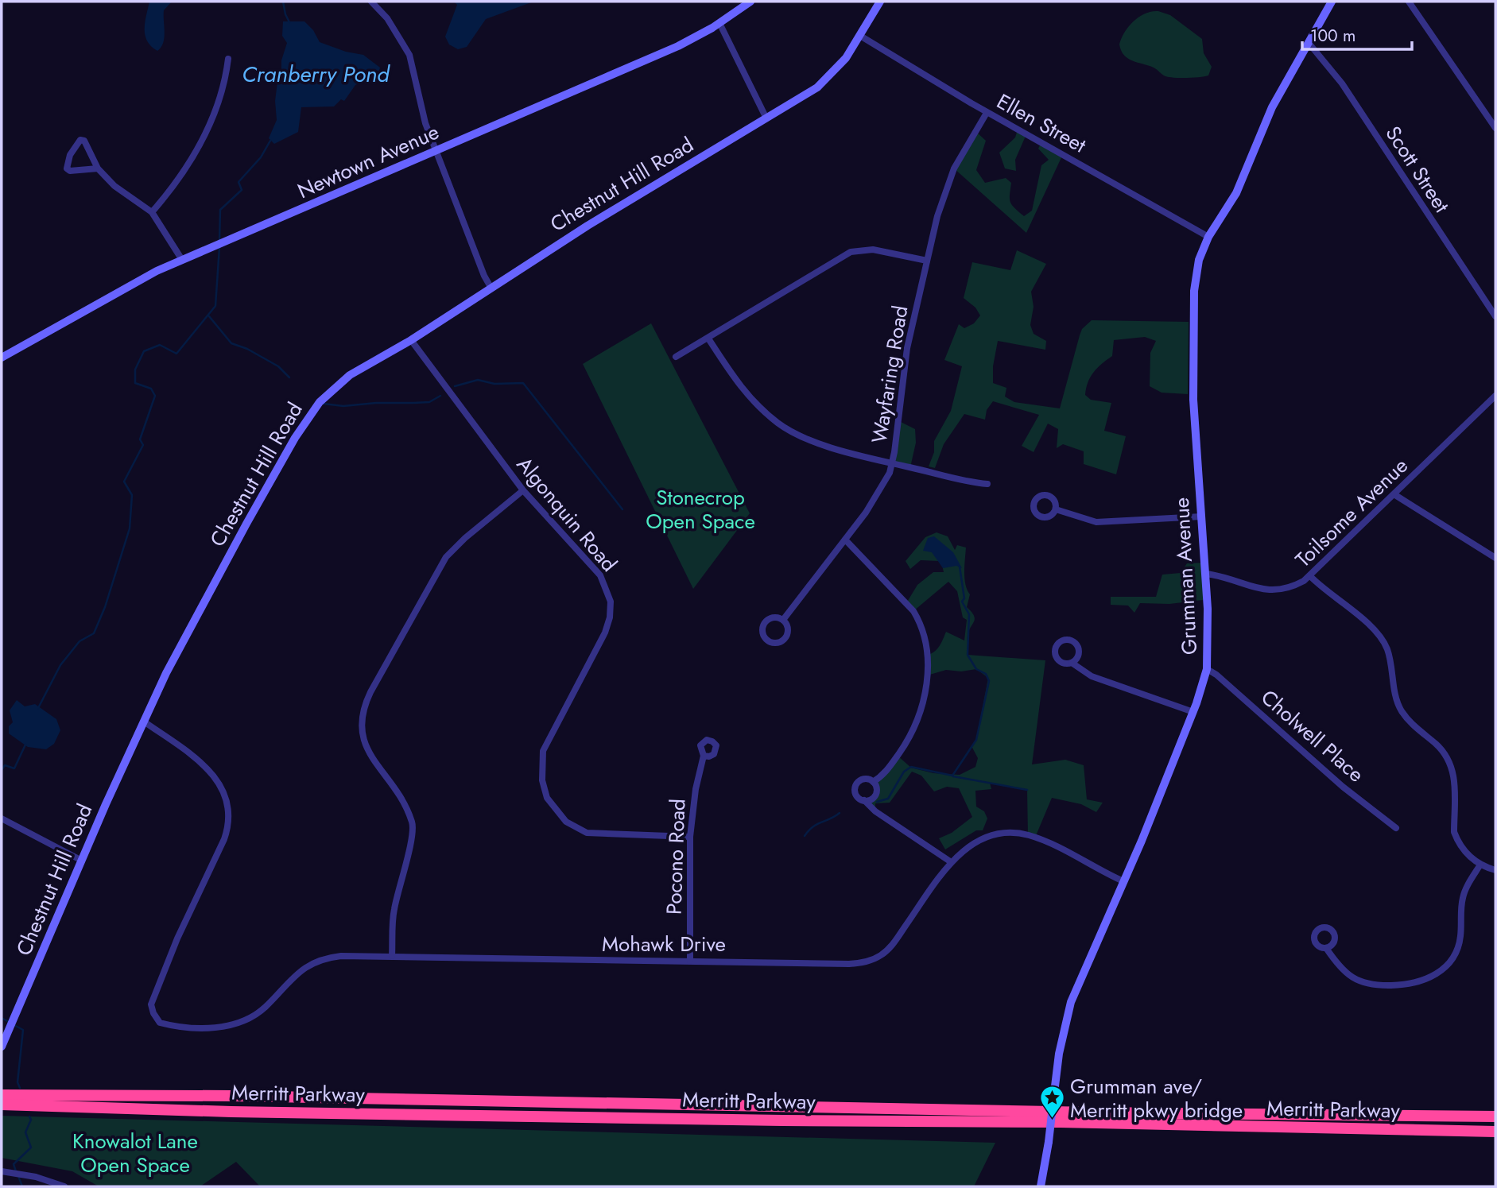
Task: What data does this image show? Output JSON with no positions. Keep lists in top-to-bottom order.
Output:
{
  "streets": {
    "highway": ["Merritt Parkway"],
    "street": [
      "Ellen Street",
      "Newtown Avenue",
      "Scott Street",
      "Chestnut Hill Road",
      "Wayfaring Road",
      "Toilsome Avenue",
      "Algonquin Road",
      "Grumman Avenue",
      "Cholwell Place",
      "Pocono Road",
      "Mohawk Drive"
    ]
  },
  "crossings": [
    ["Ellen Street", "Chestnut Hill Road"],
    ["Ellen Street", "Wayfaring Road"],
    ["Ellen Street", "Grumman Avenue"],
    ["Scott Street", "Grumman Avenue"],
    ["Chestnut Hill Road", "Algonquin Road"],
    ["Chestnut Hill Road", "Mohawk Drive"],
    ["Toilsome Avenue", "Grumman Avenue"],
    ["Algonquin Road", "Pocono Road"],
    ["Grumman Avenue", "Cholwell Place"],
    ["Grumman Avenue", "Mohawk Drive"],
    ["Pocono Road", "Mohawk Drive"]
  ],
  "water": ["Cranberry Pond"],
  "parks": ["Stonecrop Open Space", "Knowalot Lane Open Space"],
  "places": {
    "place": ["Grumman ave/ Merritt pkwy bridge"]
  },
  "scale_bar": "100 m"
}
